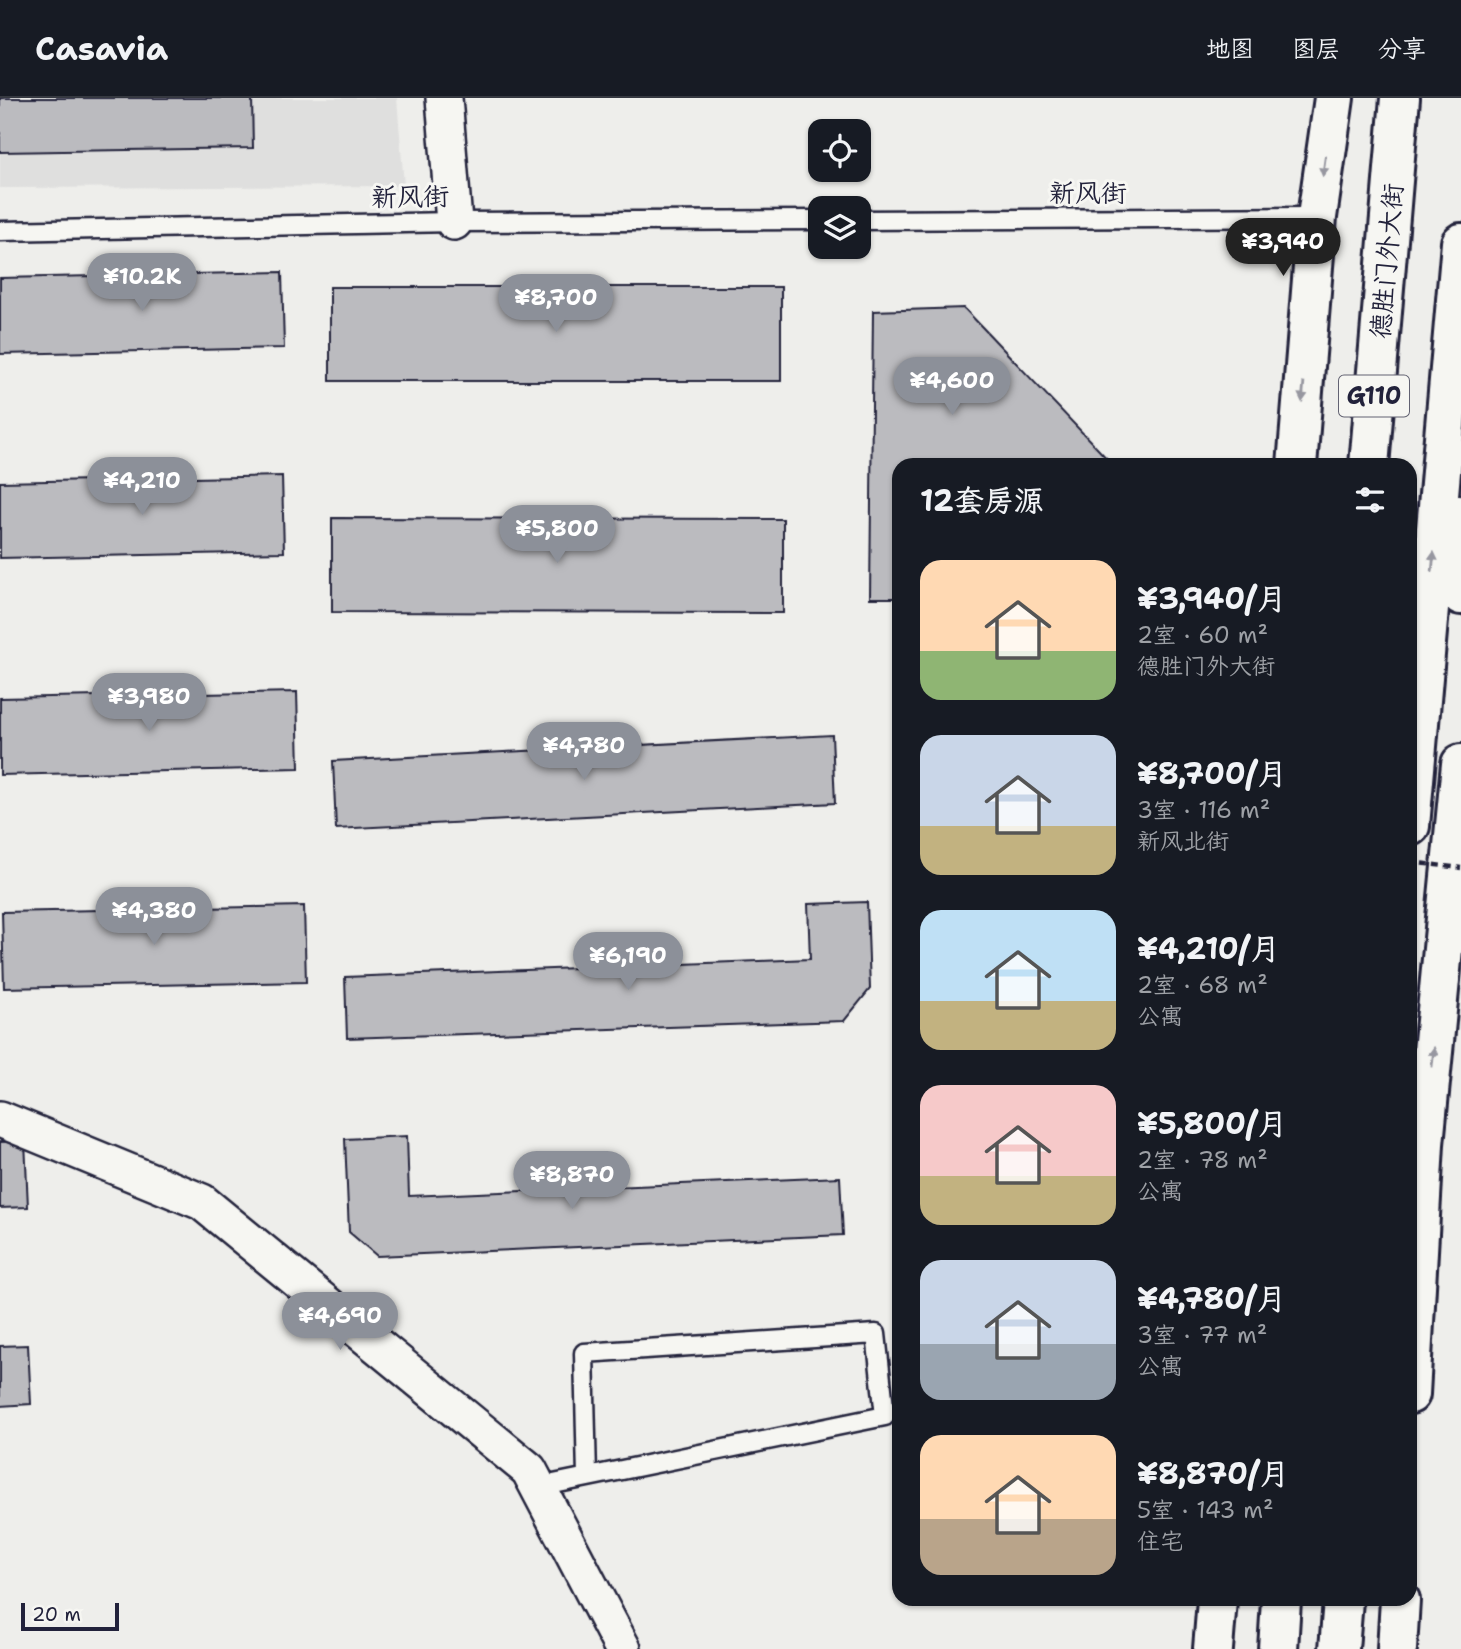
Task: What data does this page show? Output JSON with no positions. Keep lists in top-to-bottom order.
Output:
{
  "streets": {
    "main road": ["德胜门外大街", "G110"],
    "lane": ["新风街"]
  },
  "scale_bar": "20 m",
  "page": {
    "header": "Casavia",
    "nav": ["地图", "图层", "分享"],
    "price": [
      "¥3,940",
      "¥10.2K",
      "¥8,700",
      "¥4,600",
      "¥4,210",
      "¥5,800",
      "¥3,980",
      "¥4,780",
      "¥4,380",
      "¥6,190",
      "¥8,870",
      "¥4,690"
    ],
    "heading": "12套房源",
    "list": [
      {
        "name": "¥3,940/月",
        "note": "2室 · 60 m² · 德胜门外大街"
      },
      {
        "name": "¥8,700/月",
        "note": "3室 · 116 m² · 新风北街"
      },
      {
        "name": "¥4,210/月",
        "note": "2室 · 68 m² · 公寓"
      },
      {
        "name": "¥5,800/月",
        "note": "2室 · 78 m² · 公寓"
      },
      {
        "name": "¥4,780/月",
        "note": "3室 · 77 m² · 公寓"
      },
      {
        "name": "¥8,870/月",
        "note": "5室 · 143 m² · 住宅"
      }
    ],
    "scale": "20 m"
  }
}
